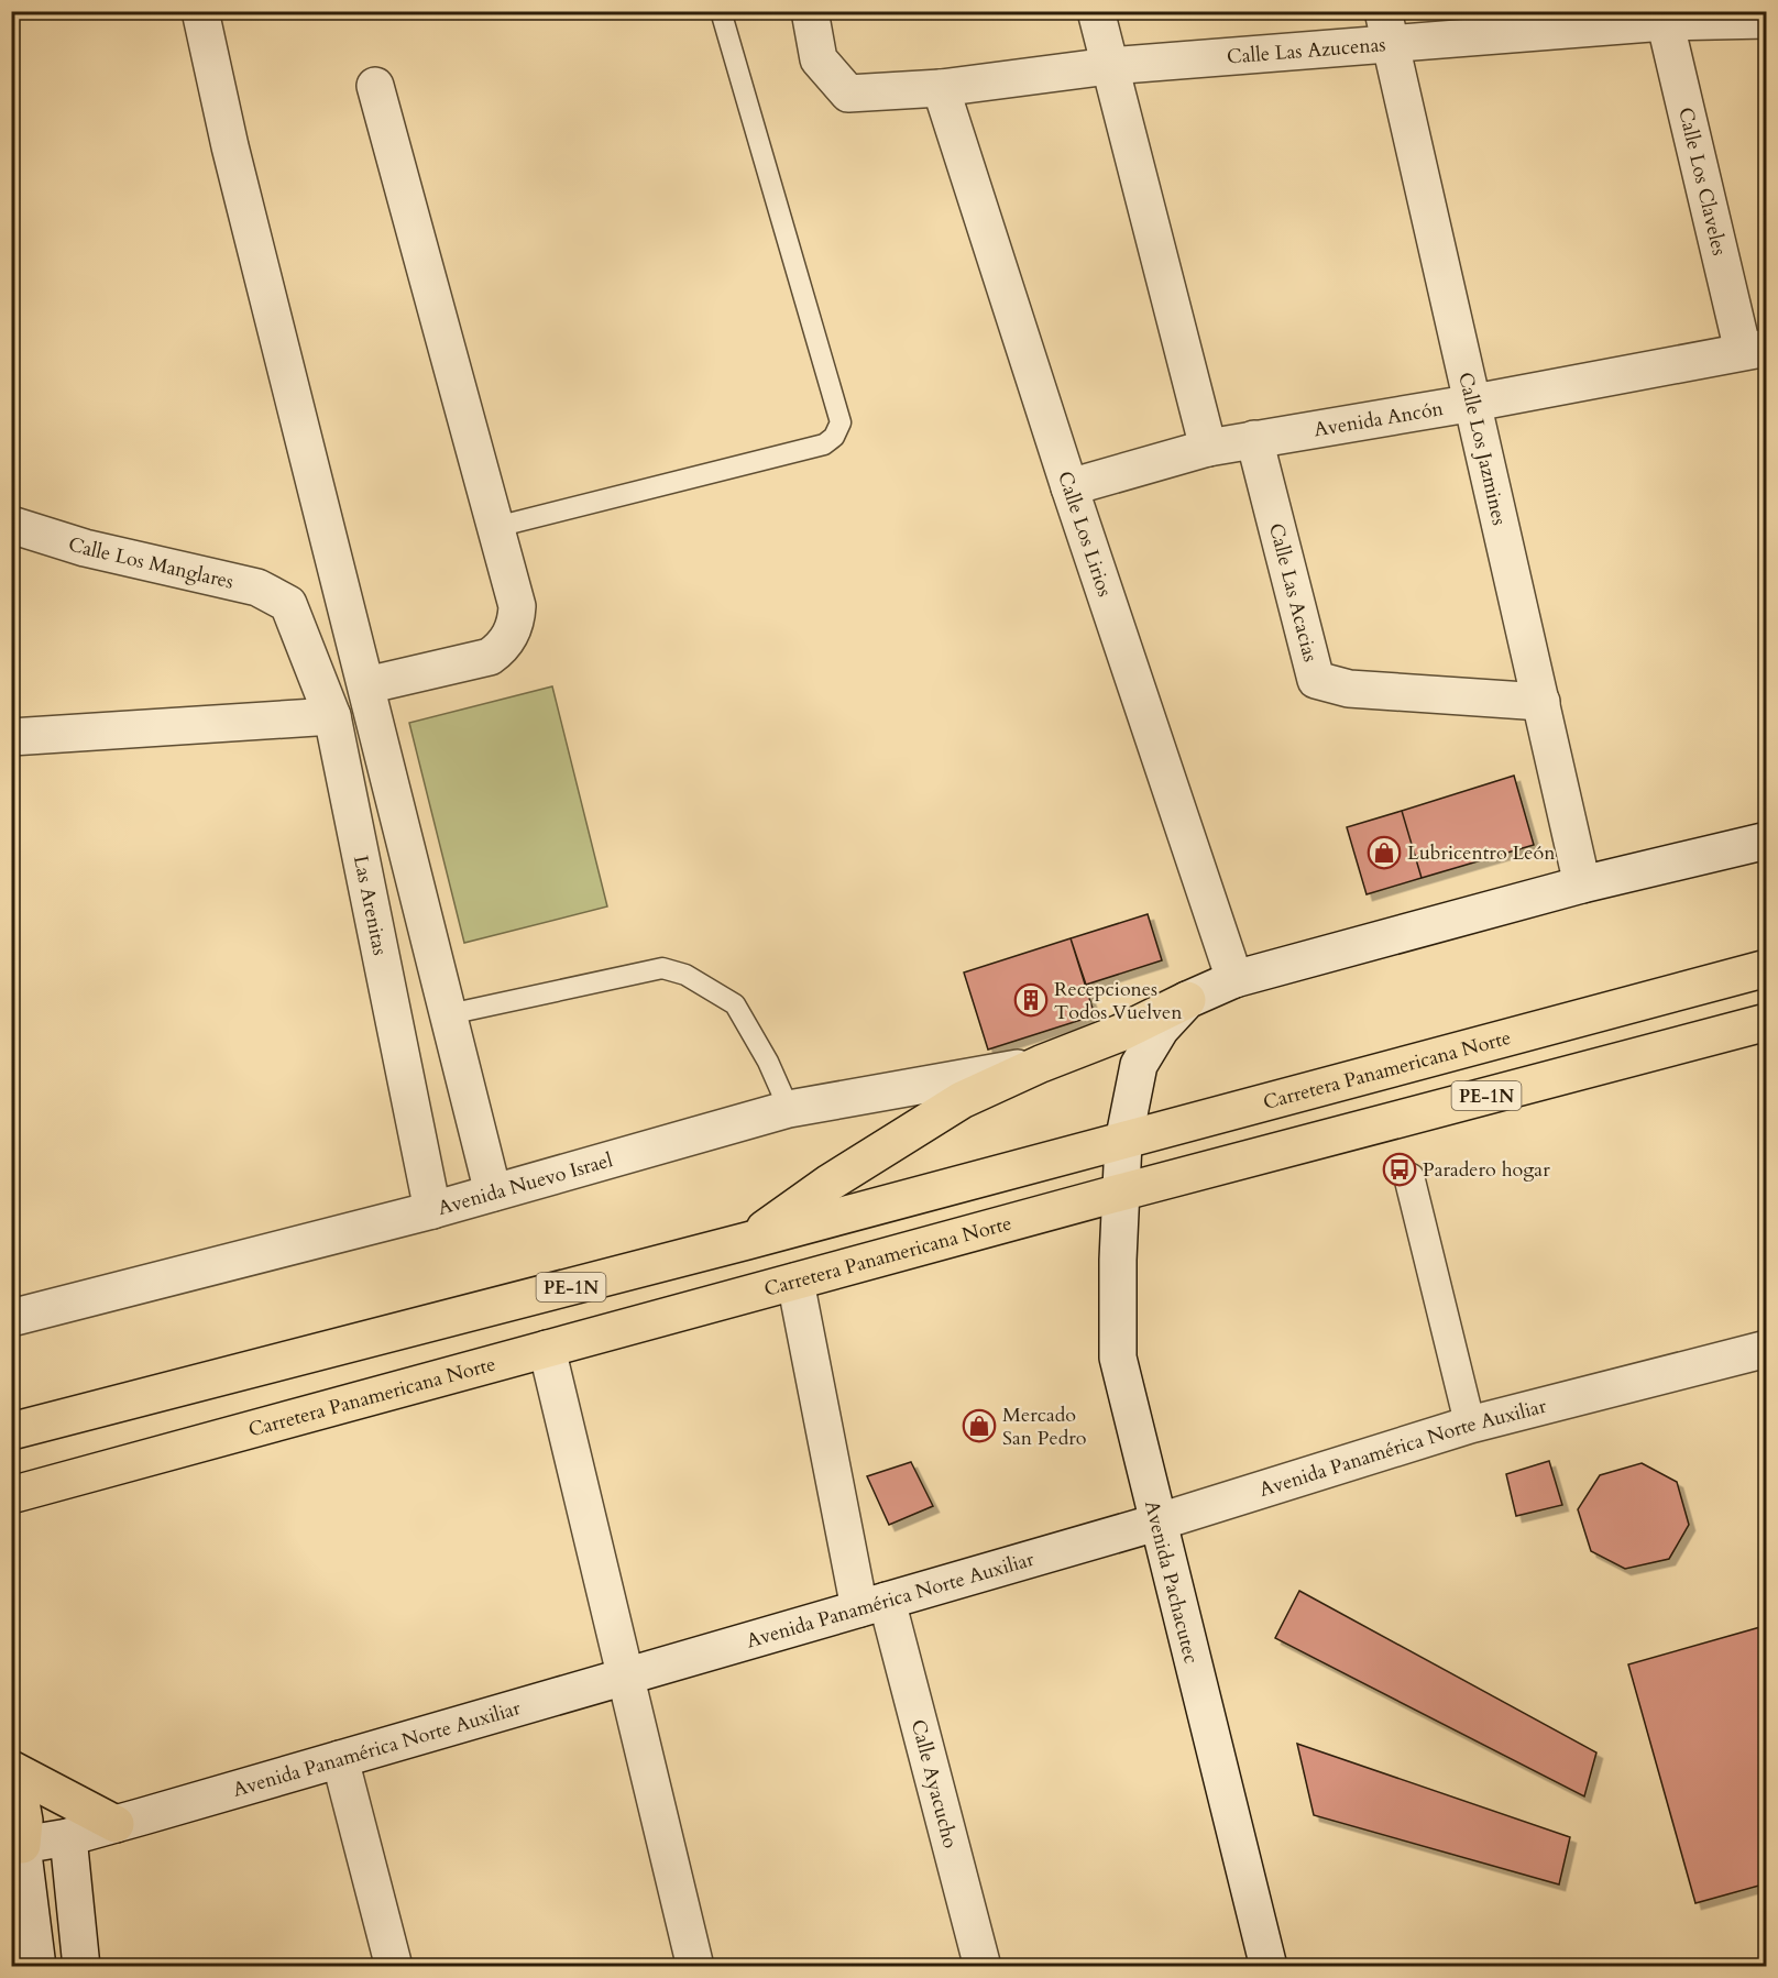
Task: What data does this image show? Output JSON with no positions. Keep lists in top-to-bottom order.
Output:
{
  "streets": {
    "highway": ["Carretera Panamericana Norte", "PE-1N"],
    "street": [
      "Calle Las Azucenas",
      "Calle Los Claveles",
      "Avenida Ancón",
      "Calle Los Jazmines",
      "Calle Los Lirios",
      "Calle Los Manglares",
      "Calle Las Acacias",
      "Las Arenitas",
      "Avenida Nuevo Israel",
      "Avenida Panamérica Norte Auxiliar",
      "Avenida Pachacutec",
      "Calle Ayacucho"
    ]
  },
  "crossings": [
    ["Calle Las Azucenas", "Calle Los Claveles"],
    ["Calle Las Azucenas", "Calle Los Jazmines"],
    ["Calle Las Azucenas", "Calle Los Lirios"],
    ["Calle Los Claveles", "Avenida Ancón"],
    ["Avenida Ancón", "Calle Los Jazmines"],
    ["Avenida Ancón", "Calle Los Lirios"],
    ["Avenida Ancón", "Calle Las Acacias"],
    ["Calle Los Jazmines", "Calle Las Acacias"],
    ["Calle Los Manglares", "Las Arenitas"],
    ["Las Arenitas", "Avenida Nuevo Israel"],
    ["Carretera Panamericana Norte", "Avenida Pachacutec"],
    ["Carretera Panamericana Norte", "Calle Ayacucho"],
    ["Avenida Panamérica Norte Auxiliar", "Avenida Pachacutec"],
    ["Avenida Panamérica Norte Auxiliar", "Calle Ayacucho"]
  ],
  "places": {
    "shop": ["Lubricentro León", "Mercado San Pedro"],
    "building": ["Recepciones Todos Vuelven"],
    "bus stop": ["Paradero hogar"]
  }
}
